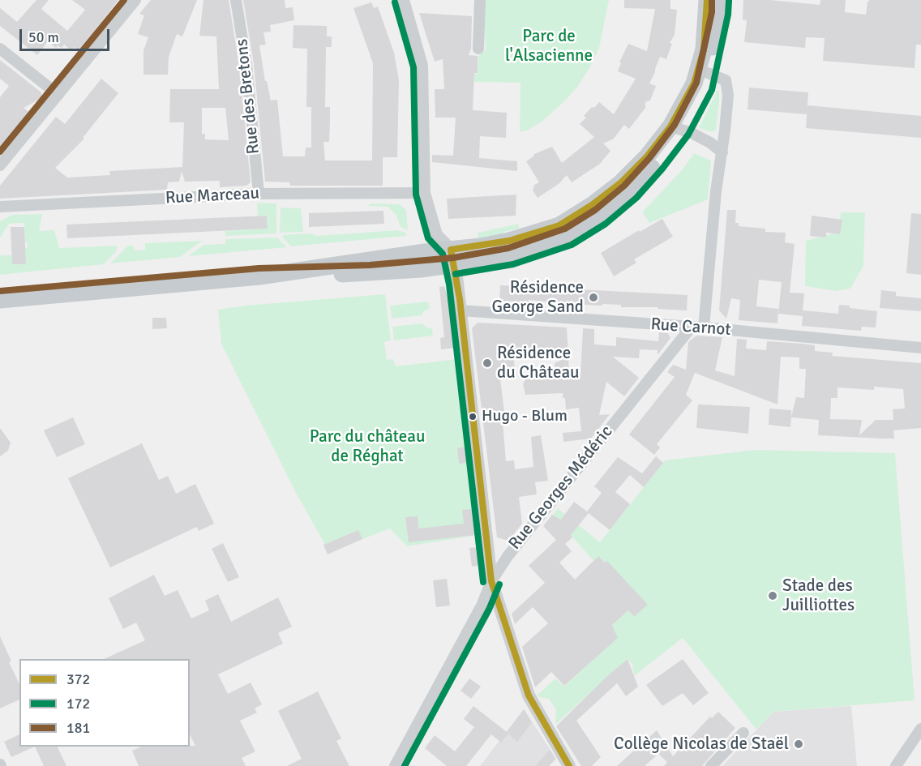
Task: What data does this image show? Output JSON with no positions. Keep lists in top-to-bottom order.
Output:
{
  "streets": {
    "street": [
      "Rue des Bretons",
      "Rue Marceau",
      "Rue Carnot",
      "Rue Georges Médéric"
    ]
  },
  "crossings": [
    ["Rue des Bretons", "Rue Marceau"],
    ["Rue Carnot", "Rue Georges Médéric"]
  ],
  "parks": ["Parc de l'Alsacienne", "Parc du château de Réghat"],
  "places": [
    "Résidence George Sand",
    "Résidence du Château",
    "Hugo - Blum",
    "Stade des Juilliottes",
    "Collège Nicolas de Staël"
  ],
  "lines": ["transit line 372", "transit line 181", "transit line 172"],
  "legend": ["372", "172", "181"],
  "scale_bar": "50 m"
}
